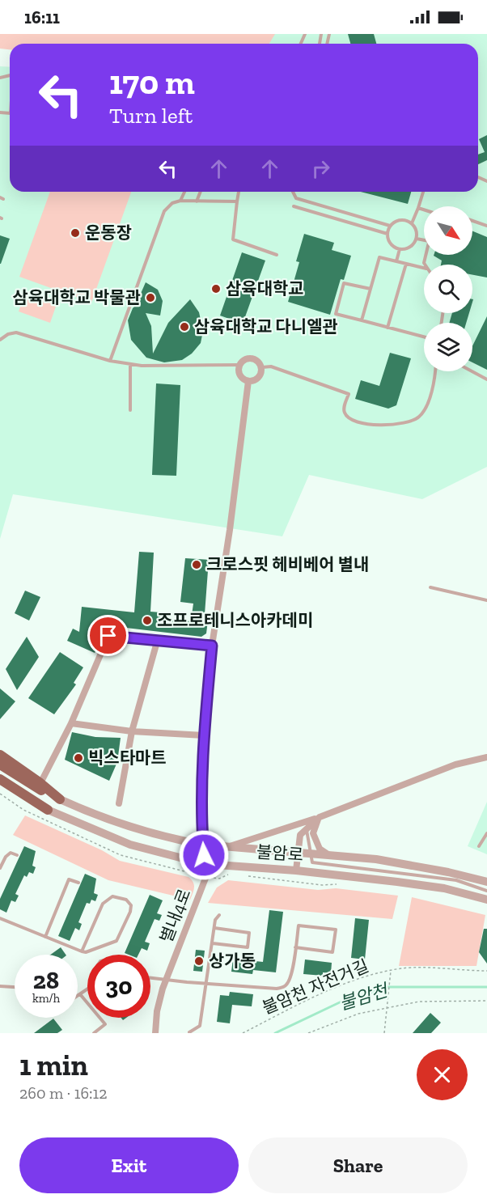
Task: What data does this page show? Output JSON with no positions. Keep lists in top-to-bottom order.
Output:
{
  "streets": {
    "street": ["불암로", "별내4로"],
    "path": ["불암천 자전거길"]
  },
  "crossings": [
    ["불암로", "별내4로"]
  ],
  "water": ["불암천"],
  "places": [
    "운동장",
    "삼육대학교",
    "삼육대학교 박물관",
    "삼육대학교 다니엘관",
    "크로스핏 헤비베어 별내",
    "조프로테니스아카데미",
    "빅스타마트",
    "상가동"
  ],
  "north": "bottom right",
  "page": {
    "status": "16:11",
    "turn": ["170 m", "Turn left"],
    "speed": "28 km/h",
    "limit": "30",
    "heading": ["1 min", "260 m · 16:12"],
    "buttons": ["Exit", "Share"]
  }
}
